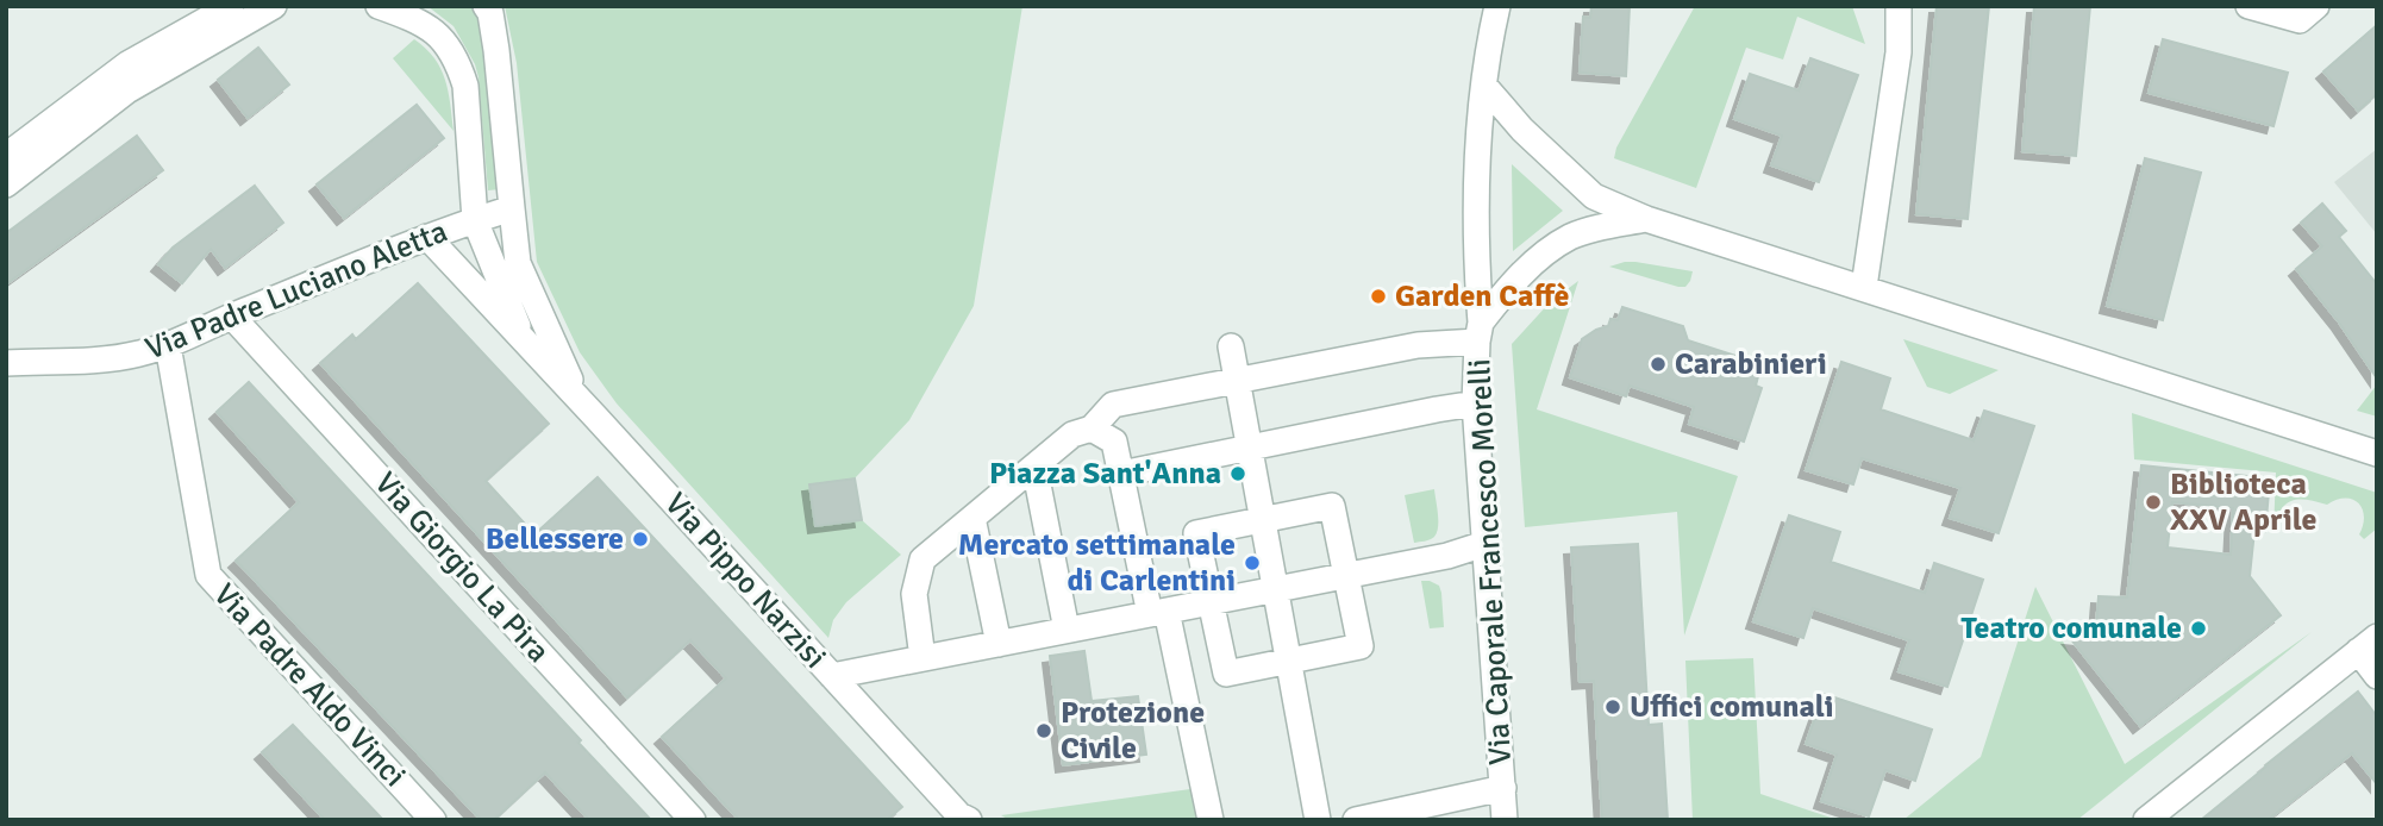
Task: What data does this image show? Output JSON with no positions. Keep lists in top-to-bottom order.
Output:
{
  "streets": {
    "street": [
      "Via Padre Luciano Aletta",
      "Via Caporale Francesco Morelli",
      "Via Giorgio La Pira",
      "Via Pippo Narzisi",
      "Via Padre Aldo Vinci"
    ]
  },
  "crossings": [
    ["Via Padre Luciano Aletta", "Via Giorgio La Pira"],
    ["Via Padre Luciano Aletta", "Via Pippo Narzisi"],
    ["Via Padre Luciano Aletta", "Via Padre Aldo Vinci"]
  ],
  "places": [
    "Garden Caffè",
    "Carabinieri",
    "Piazza Sant'Anna",
    "Biblioteca XXV Aprile",
    "Bellessere",
    "Mercato settimanale di Carlentini",
    "Teatro comunale",
    "Uffici comunali",
    "Protezione Civile"
  ]
}
